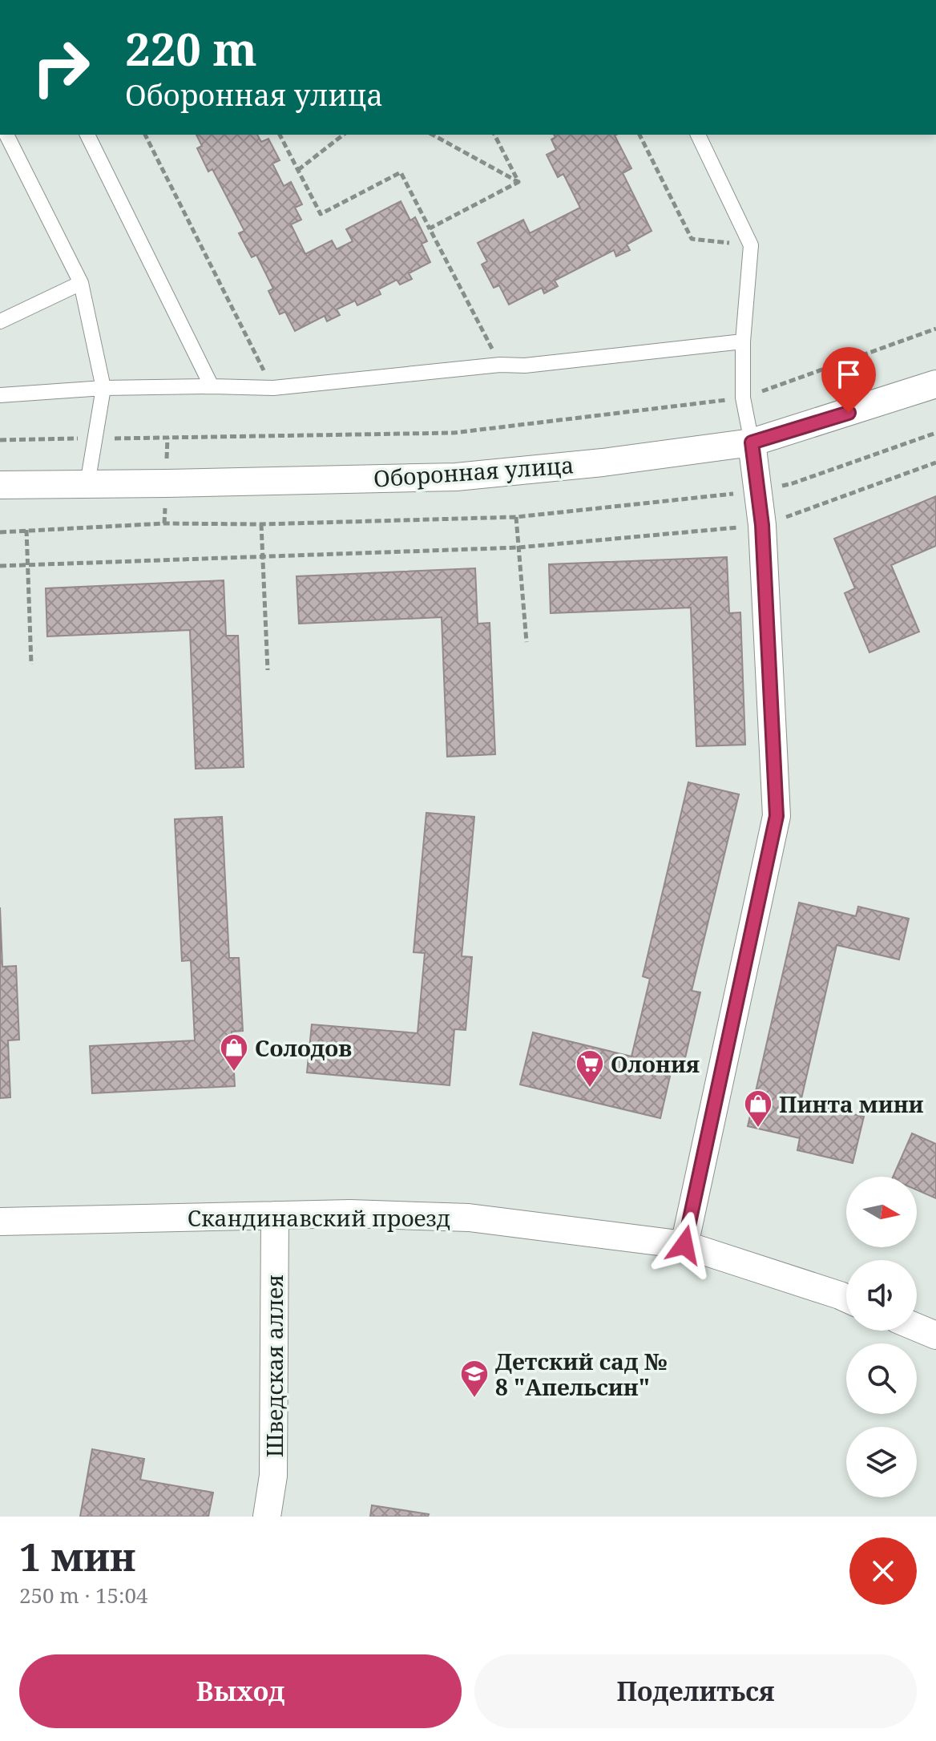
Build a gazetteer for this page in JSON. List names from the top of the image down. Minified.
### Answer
{"streets":{"street":["Оборонная улица","Скандинавский проезд","Шведская аллея"]},"crossings":[["Скандинавский проезд","Шведская аллея"]],"places":{"shop":["Солодов","Пинта мини"],"supermarket":["Олония"],"school or university":["Детский сад № 8 \"Апельсин\""]},"north":"right","page":{"turn":["220 m","Оборонная улица"],"heading":["1 мин","250 m · 15:04"],"buttons":["Выход","Поделиться"]}}
